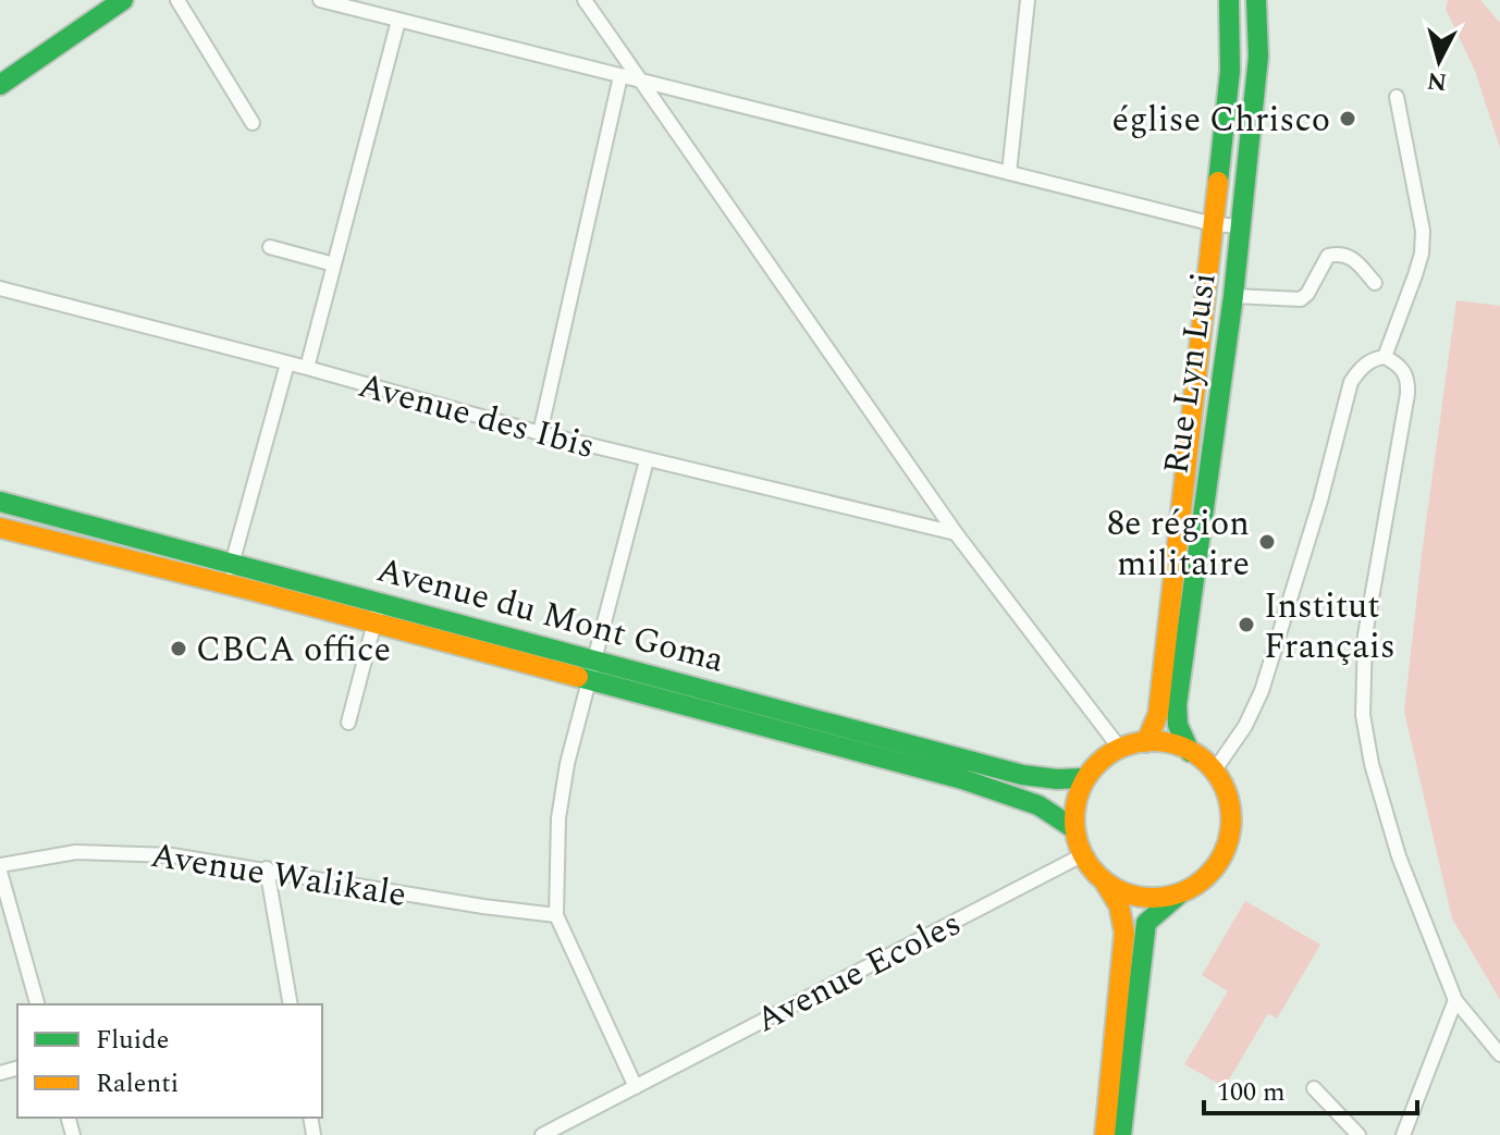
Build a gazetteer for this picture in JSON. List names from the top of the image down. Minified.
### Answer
{"streets":{"main road":["Rue Lyn Lusi","Avenue du Mont Goma"],"street":["Avenue des Ibis","Avenue Walikale","Avenue Ecoles"]},"crossings":[["Rue Lyn Lusi","Avenue du Mont Goma"],["Rue Lyn Lusi","Avenue Ecoles"],["Avenue du Mont Goma","Avenue Ecoles"]],"places":["église Chrisco","8e région militaire","Institut Français","CBCA office"],"legend":["Fluide","Ralenti"],"scale_bar":"100 m","north":"bottom"}
